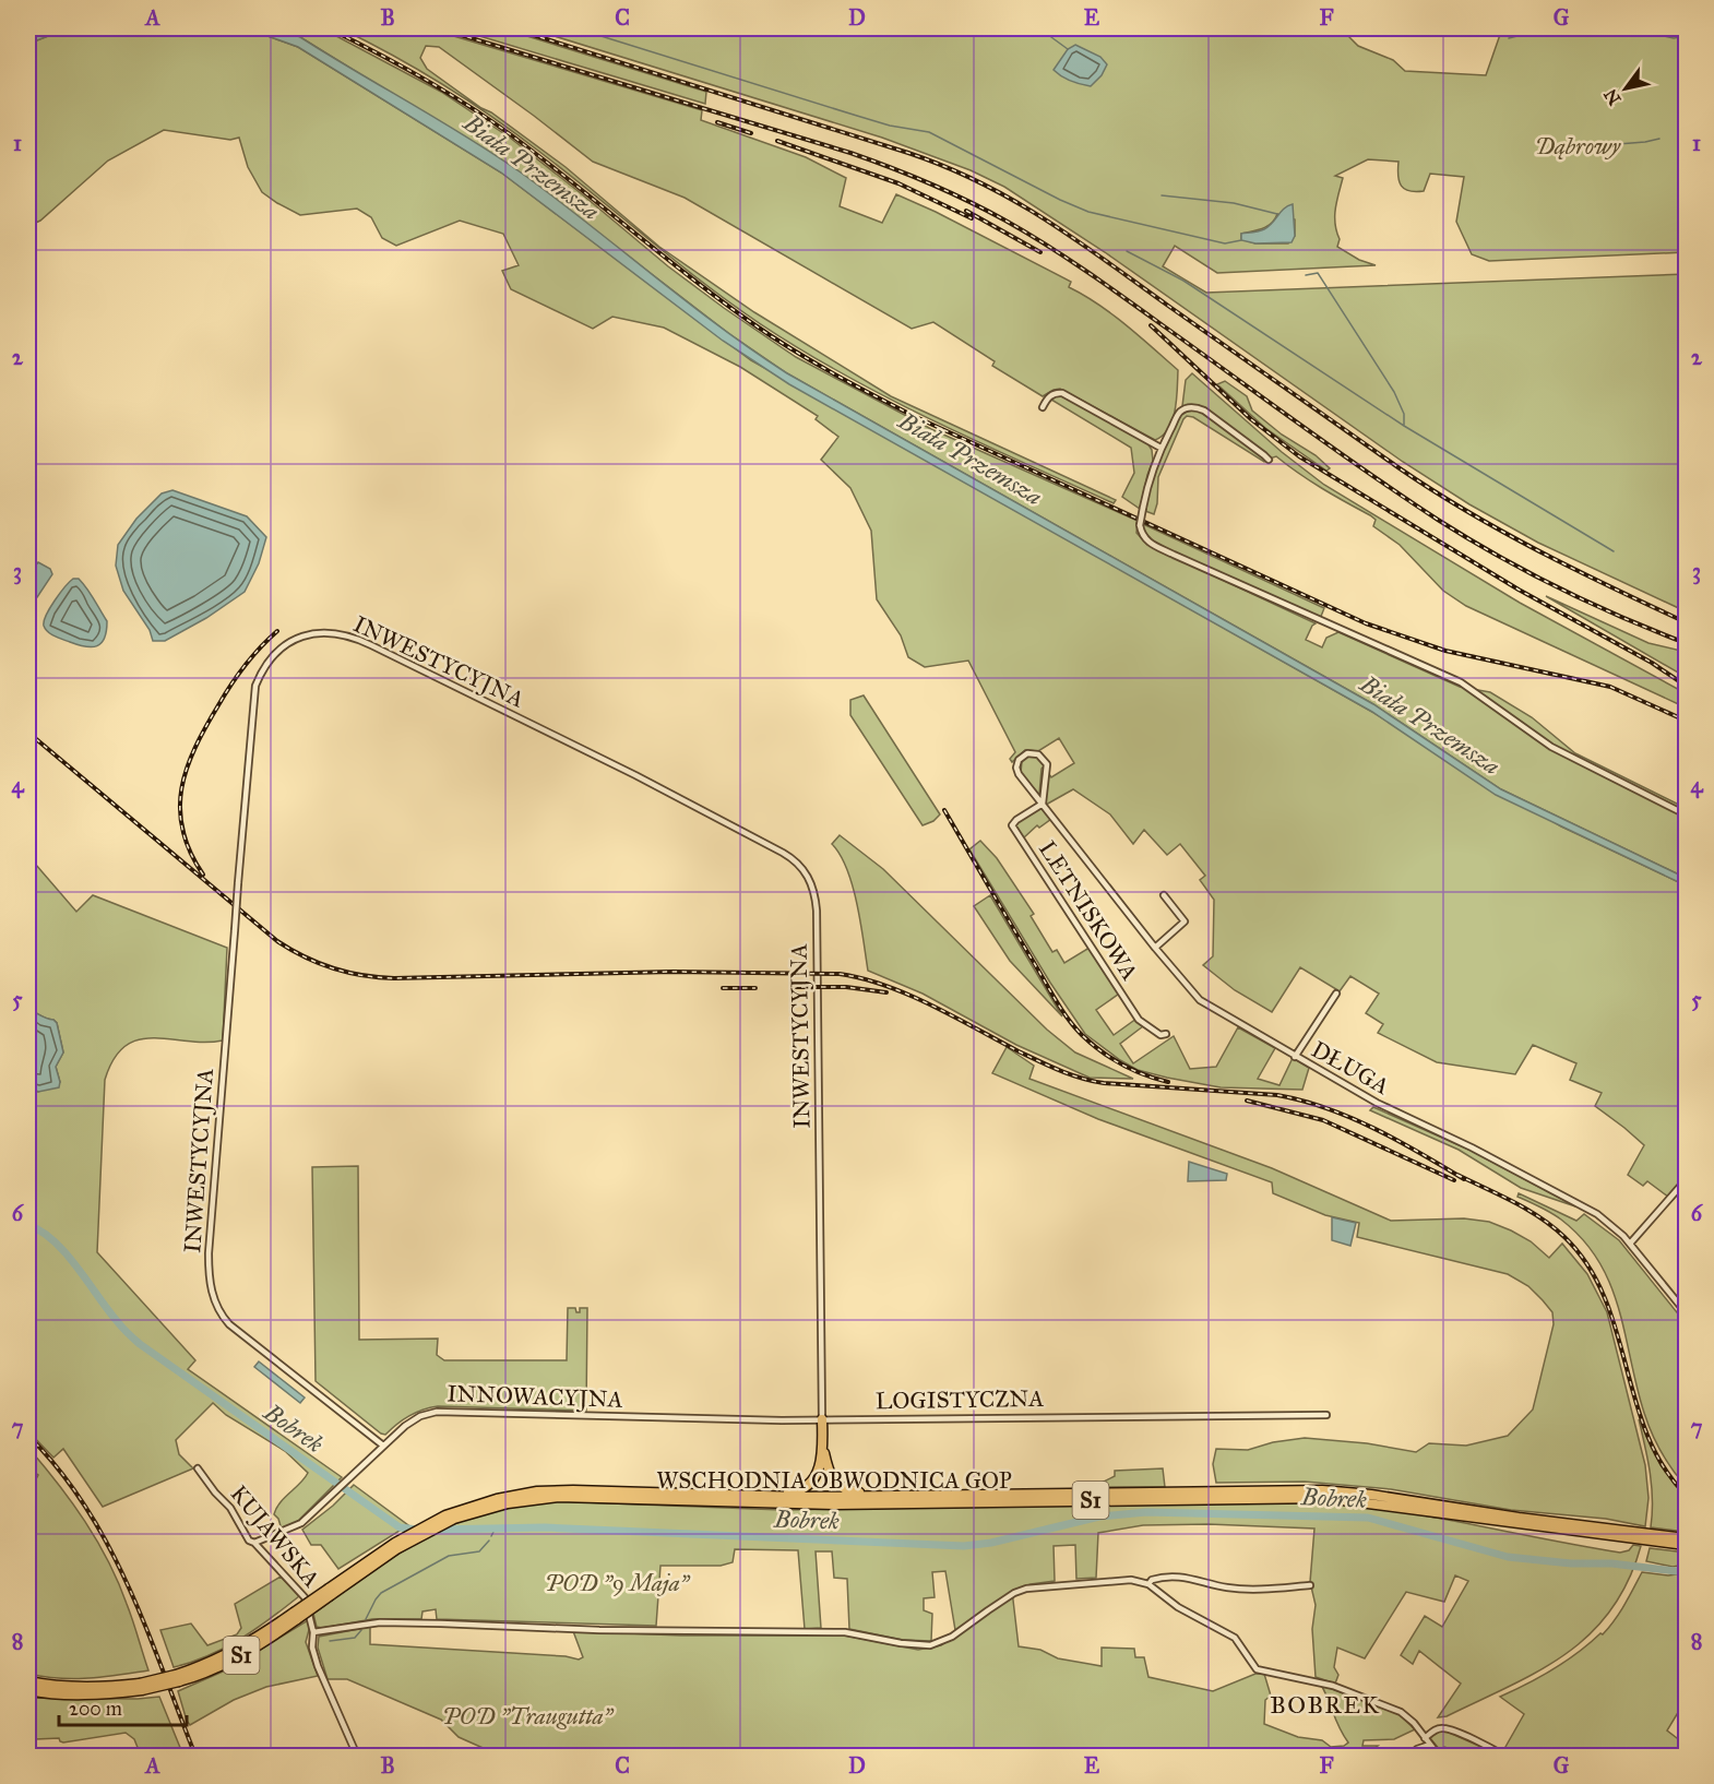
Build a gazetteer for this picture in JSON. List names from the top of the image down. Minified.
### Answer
{"streets":{"highway":["WSCHODNIA OBWODNICA GOP","S1"],"street":["INWESTYCYJNA","LETNISKOWA","DŁUGA","INNOWACYJNA","LOGISTYCZNA","KUJAWSKA"]},"crossings":[["INWESTYCYJNA","INNOWACYJNA"],["INWESTYCYJNA","LOGISTYCZNA"],["LETNISKOWA","DŁUGA"],["INNOWACYJNA","LOGISTYCZNA"],["INNOWACYJNA","KUJAWSKA"]],"districts":["BOBREK"],"water":["Biała Przemsza","Bobrek"],"parks":["Dąbrowy","POD \"9 Maja\"","POD \"Traugutta\""],"scale_bar":"200 m","north":"bottom left","grid":{"columns":["A","B","C","D","E","F","G"],"rows":["1","2","3","4","5","6","7","8"]}}
